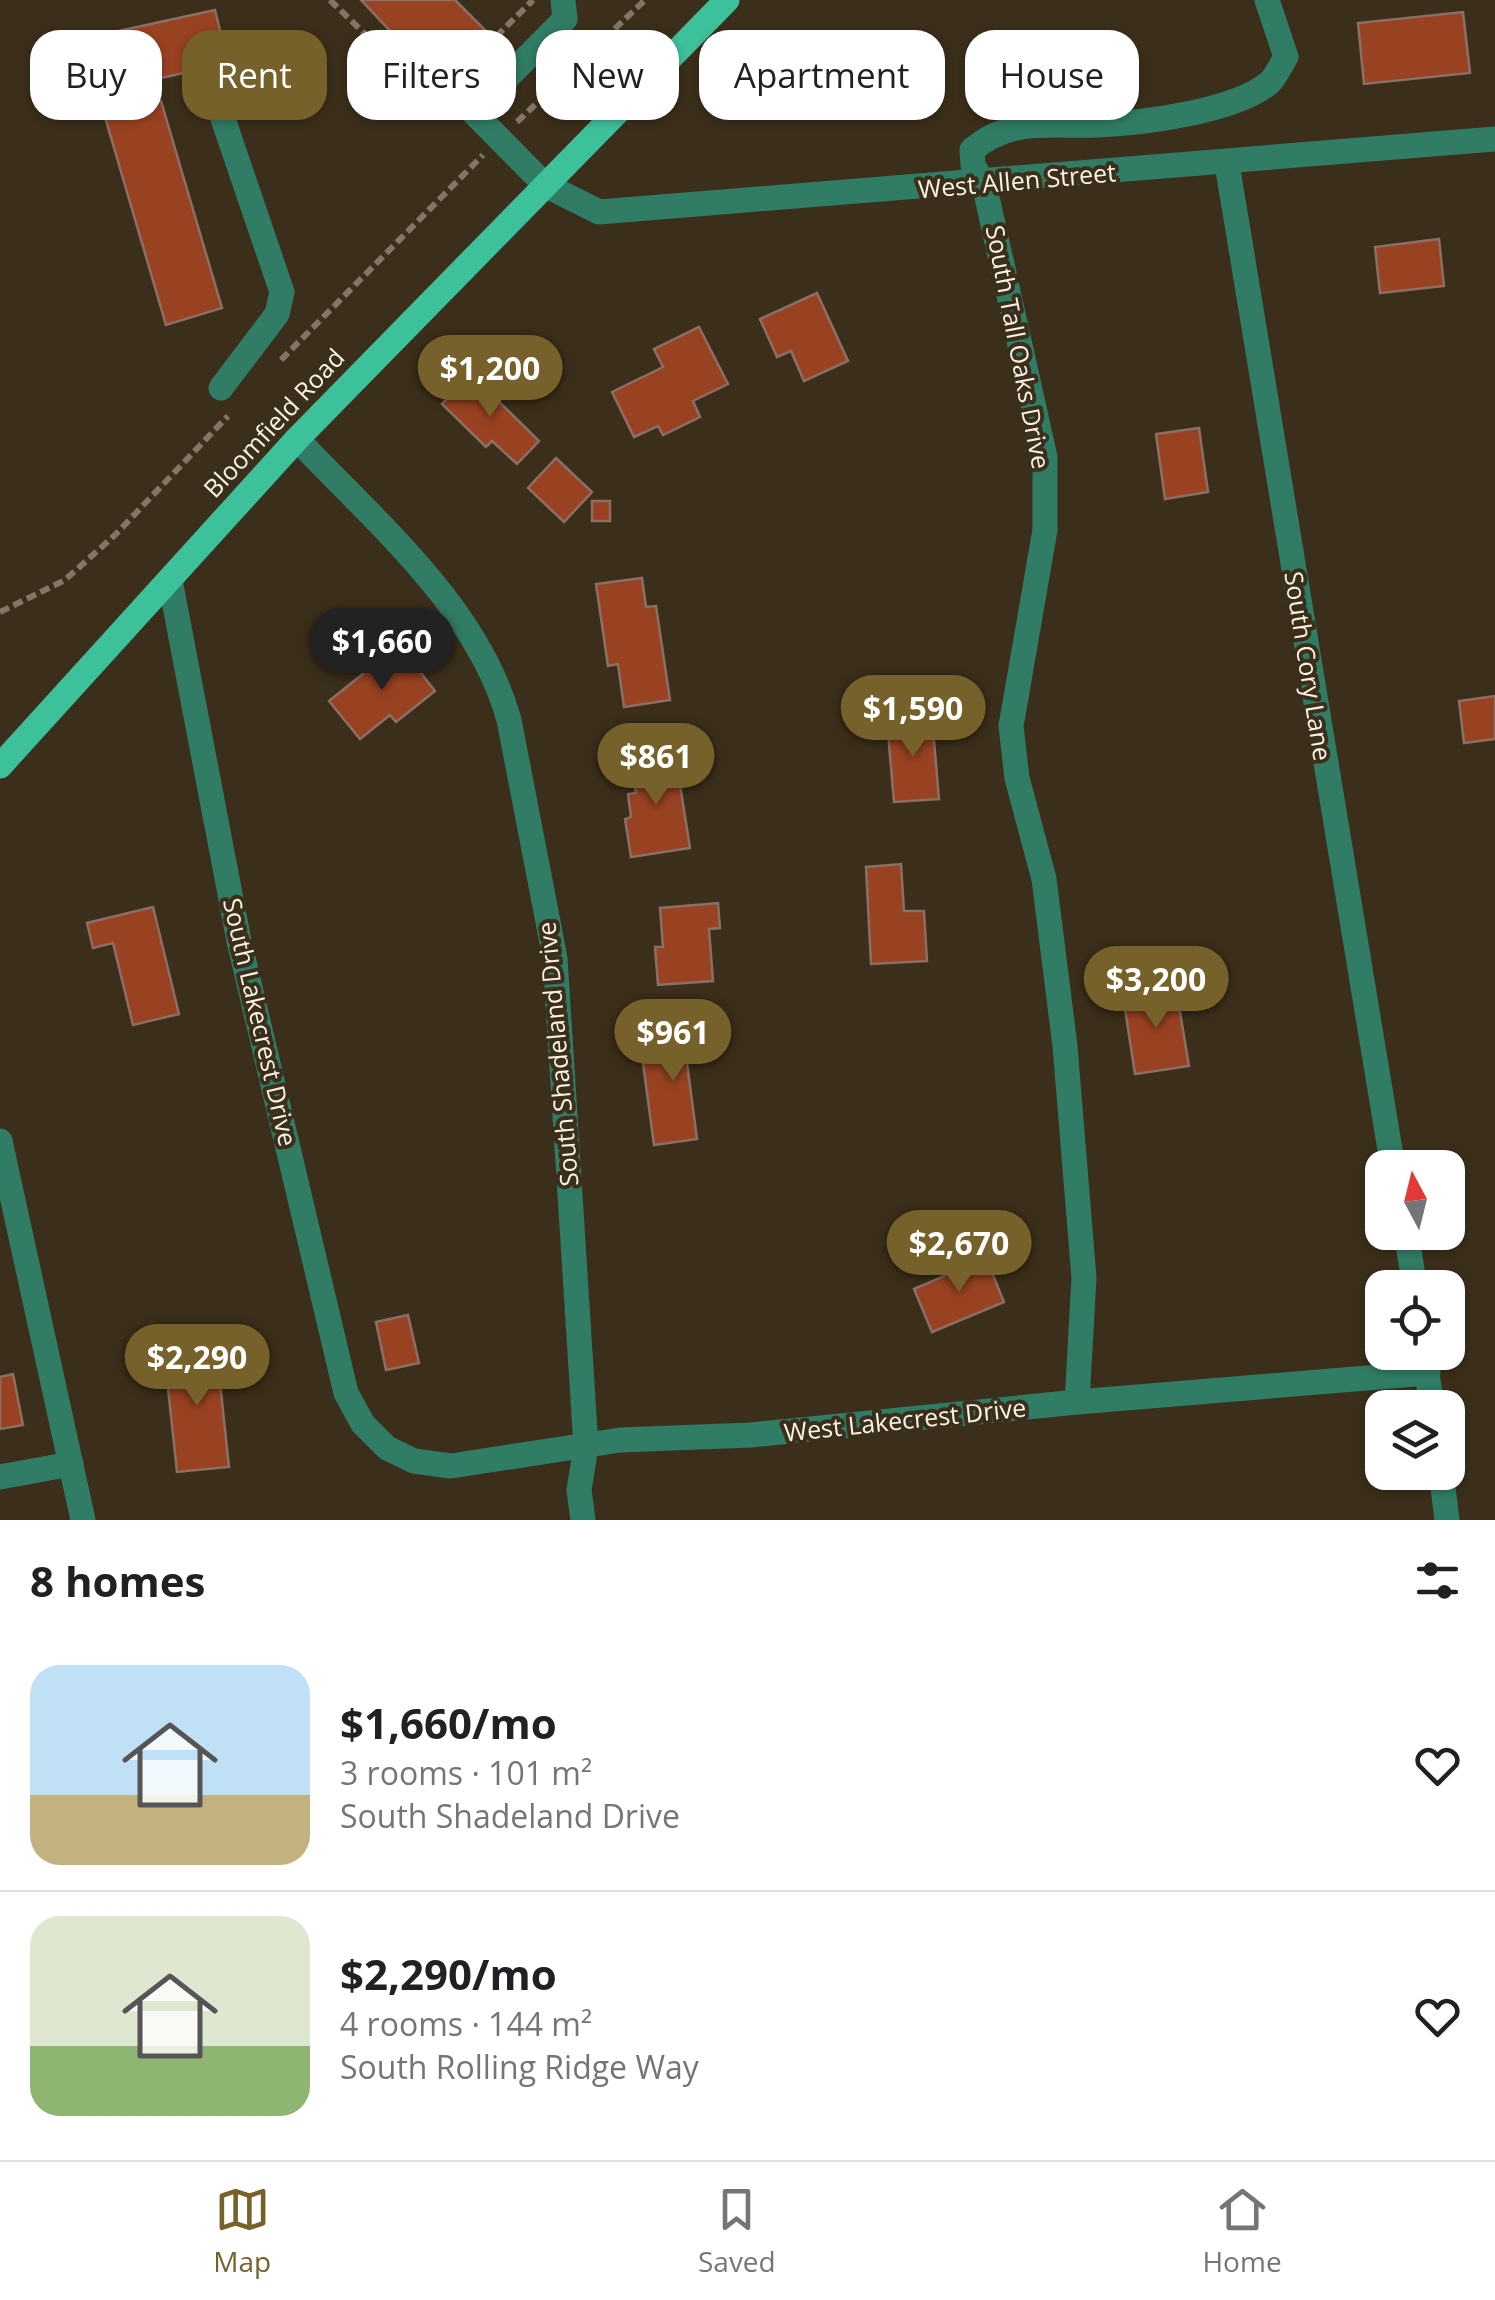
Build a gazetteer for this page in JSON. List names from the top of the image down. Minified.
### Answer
{"streets":{"main road":["Bloomfield Road"],"street":["West Allen Street","South Tall Oaks Drive","South Cory Lane","South Lakecrest Drive","South Shadeland Drive","West Lakecrest Drive"]},"crossings":[["West Allen Street","South Tall Oaks Drive"],["West Allen Street","Bloomfield Road"],["West Allen Street","South Cory Lane"],["South Tall Oaks Drive","West Lakecrest Drive"],["Bloomfield Road","South Lakecrest Drive"],["Bloomfield Road","South Shadeland Drive"],["South Lakecrest Drive","West Lakecrest Drive"],["South Shadeland Drive","West Lakecrest Drive"]],"north":"top","page":{"chip":["Buy","Rent","Filters","New","Apartment","House"],"price":["$1,200","$1,660","$1,590","$861","$3,200","$961","$2,670","$2,290"],"heading":"8 homes","list":[{"name":"$1,660/mo","note":"3 rooms · 101 m² · South Shadeland Drive"},{"name":"$2,290/mo","note":"4 rooms · 144 m² · South Rolling Ridge Way"}],"tabs":["Map","Saved","Home"]}}
